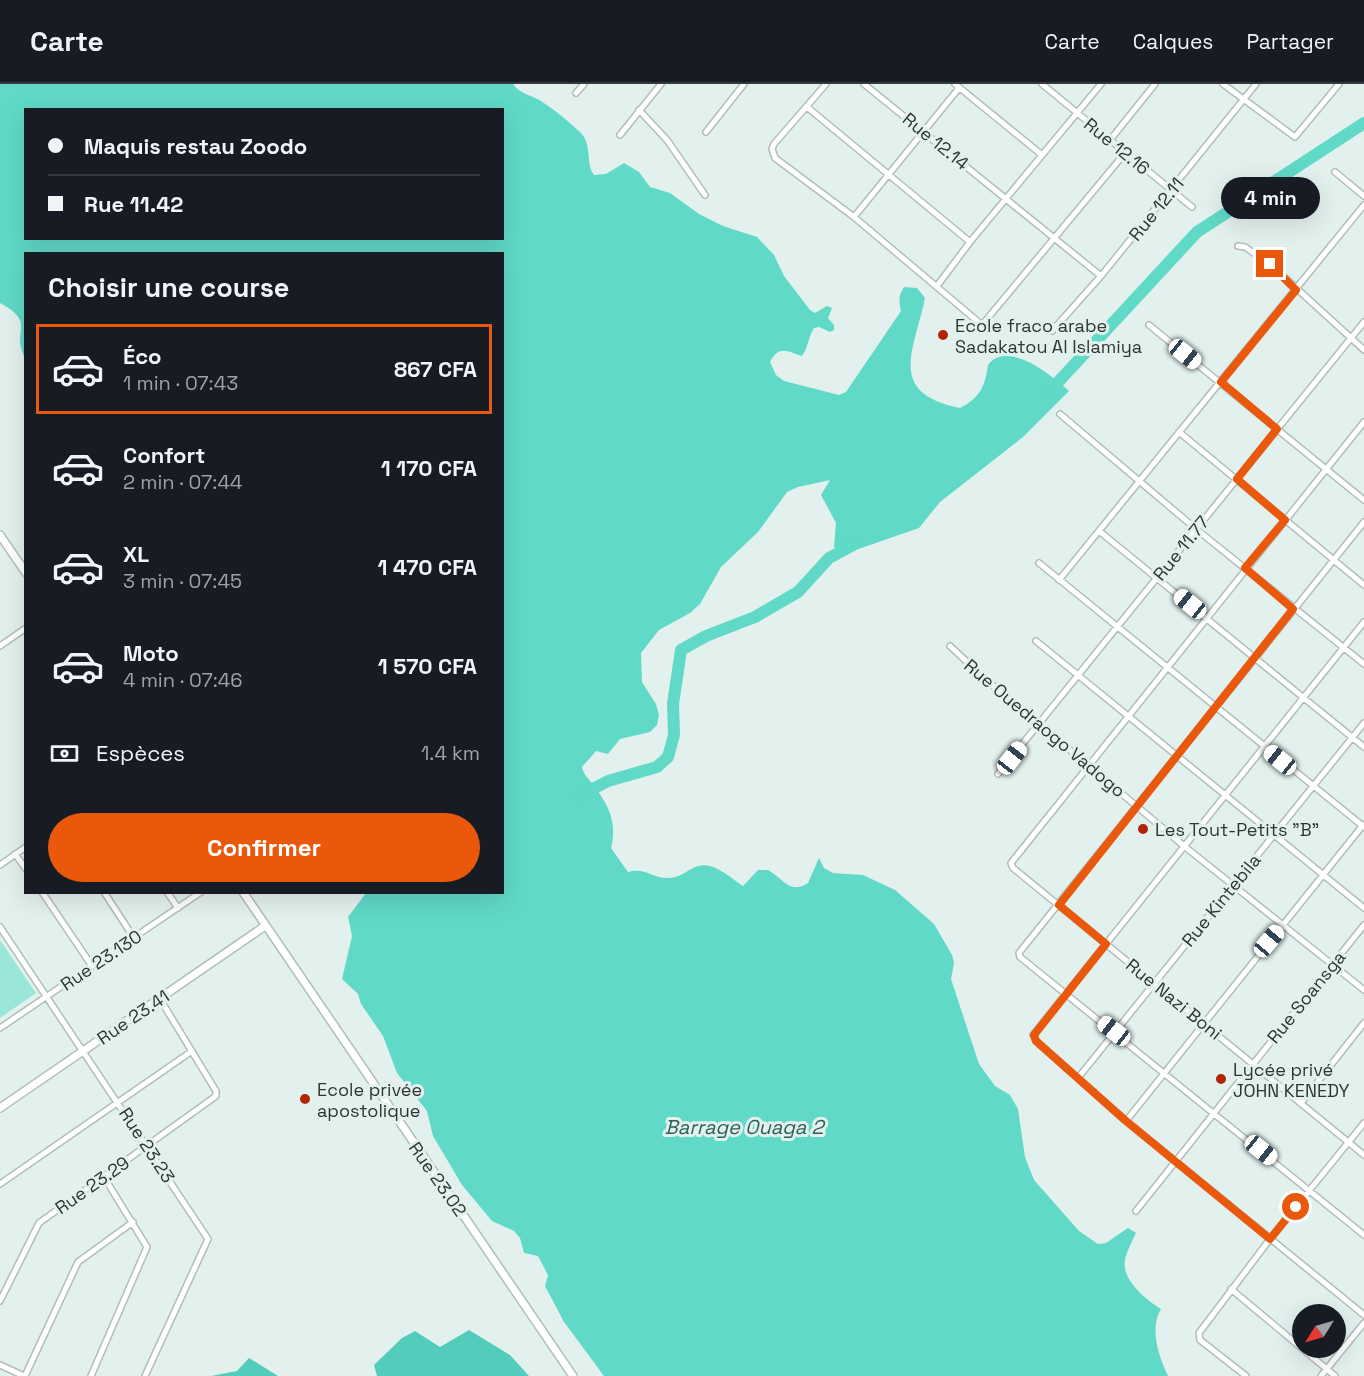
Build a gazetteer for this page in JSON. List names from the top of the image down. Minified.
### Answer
{"streets":{"street":["Rue 12.14","Rue 12.16","Rue 12.11","Rue 11.77","Rue Ouedraogo Vadogo","Rue Kintebila","Rue 23.130","Rue Soansga","Rue Nazi Boni","Rue 23.41","Rue 23.23","Rue 23.02","Rue 23.29"]},"crossings":[["Rue 12.14","Rue 12.11"],["Rue 12.16","Rue 12.11"],["Rue 11.77","Rue Ouedraogo Vadogo"],["Rue Ouedraogo Vadogo","Rue Kintebila"],["Rue Ouedraogo Vadogo","Rue Soansga"],["Rue Ouedraogo Vadogo","Rue Nazi Boni"],["Rue Kintebila","Rue Nazi Boni"],["Rue 23.130","Rue 23.23"],["Rue Soansga","Rue Nazi Boni"],["Rue 23.41","Rue 23.23"],["Rue 23.41","Rue 23.02"],["Rue 23.23","Rue 23.29"]],"water":["Barrage Ouaga 2"],"places":["Ecole fraco arabe Sadakatou Al Islamiya","Les Tout-Petits \"B\"","Lycée privé JOHN KENEDY","Ecole privée apostolique"],"north":"bottom left","page":{"header":"Carte","nav":["Carte","Calques","Partager"],"banner":["Maquis restau Zoodo","Rue 11.42"],"bubble":"4 min","heading":"Choisir une course","list":[{"name":"Éco","note":"1 min · 07:43","value":"867 CFA"},{"name":"Confort","note":"2 min · 07:44","value":"1 170 CFA"},{"name":"XL","note":"3 min · 07:45","value":"1 470 CFA"},{"name":"Moto","note":"4 min · 07:46","value":"1 570 CFA"}],"pay":["Espèces","1.4 km"],"buttons":"Confirmer"}}
